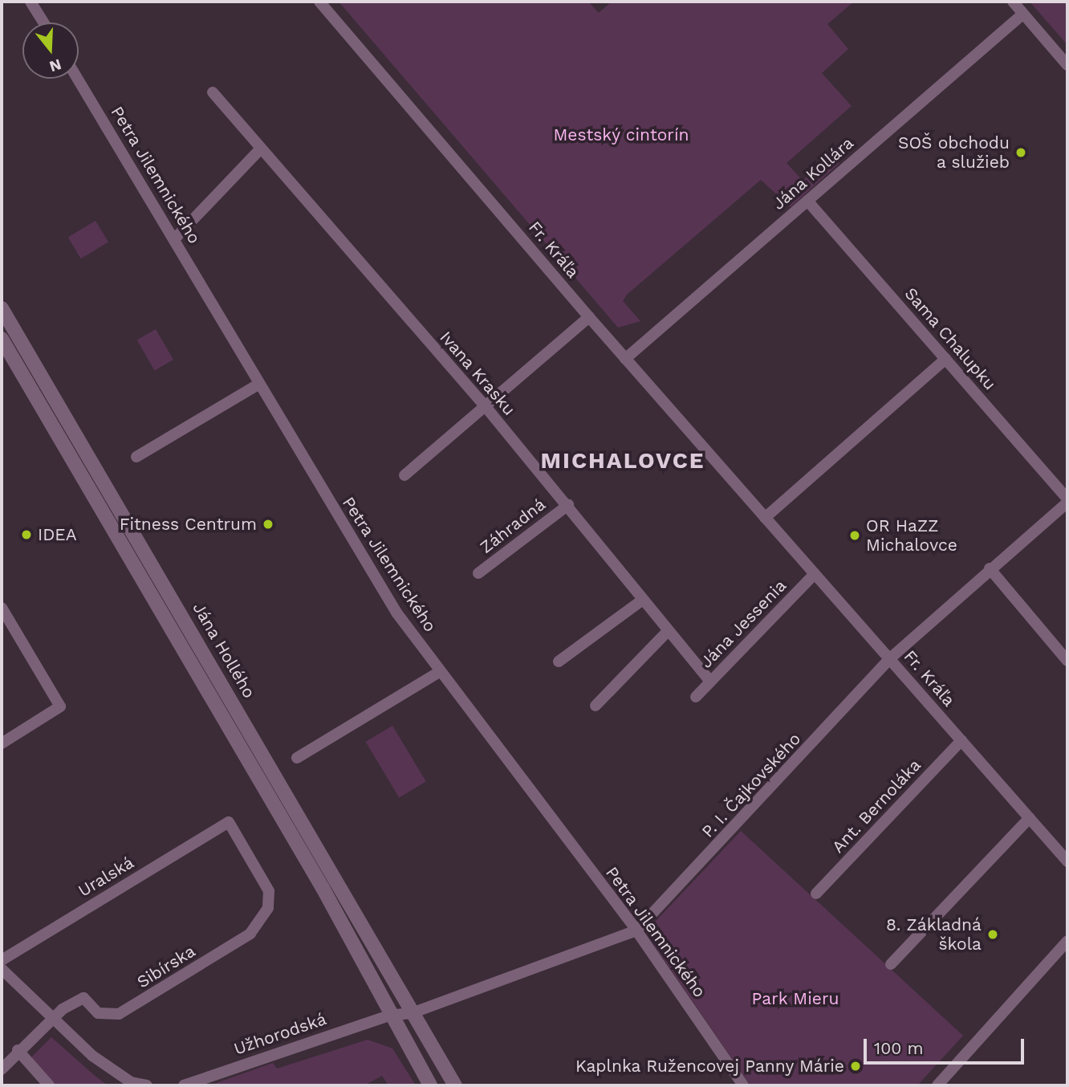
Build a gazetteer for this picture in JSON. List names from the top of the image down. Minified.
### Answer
{"streets":{"street":["Jána Kollára","Petra Jilemnického","Fr. Kráľa","Sama Chalupku","Ivana Krasku","Záhradná","Jána Jessenia","Jána Hollého","P. I. Čajkovského","Ant. Bernoláka","Uralská","Sibírska","Užhorodská"]},"crossings":[["Jána Kollára","Fr. Kráľa"],["Jána Kollára","Sama Chalupku"],["Petra Jilemnického","P. I. Čajkovského"],["Fr. Kráľa","Jána Jessenia"],["Fr. Kráľa","P. I. Čajkovského"],["Fr. Kráľa","Ant. Bernoláka"],["Sama Chalupku","P. I. Čajkovského"],["Ivana Krasku","Záhradná"],["Ivana Krasku","Jána Jessenia"],["Jána Hollého","P. I. Čajkovského"],["Jána Hollého","Užhorodská"],["Uralská","Sibírska"]],"districts":["MICHALOVCE"],"parks":["Mestský cintorín","Park Mieru"],"places":["SOŠ obchodu a služieb","Fitness Centrum","IDEA","OR HaZZ Michalovce","8. Základná škola","Kaplnka Ružencovej Panny Márie"],"scale_bar":"100 m","north":"bottom"}
